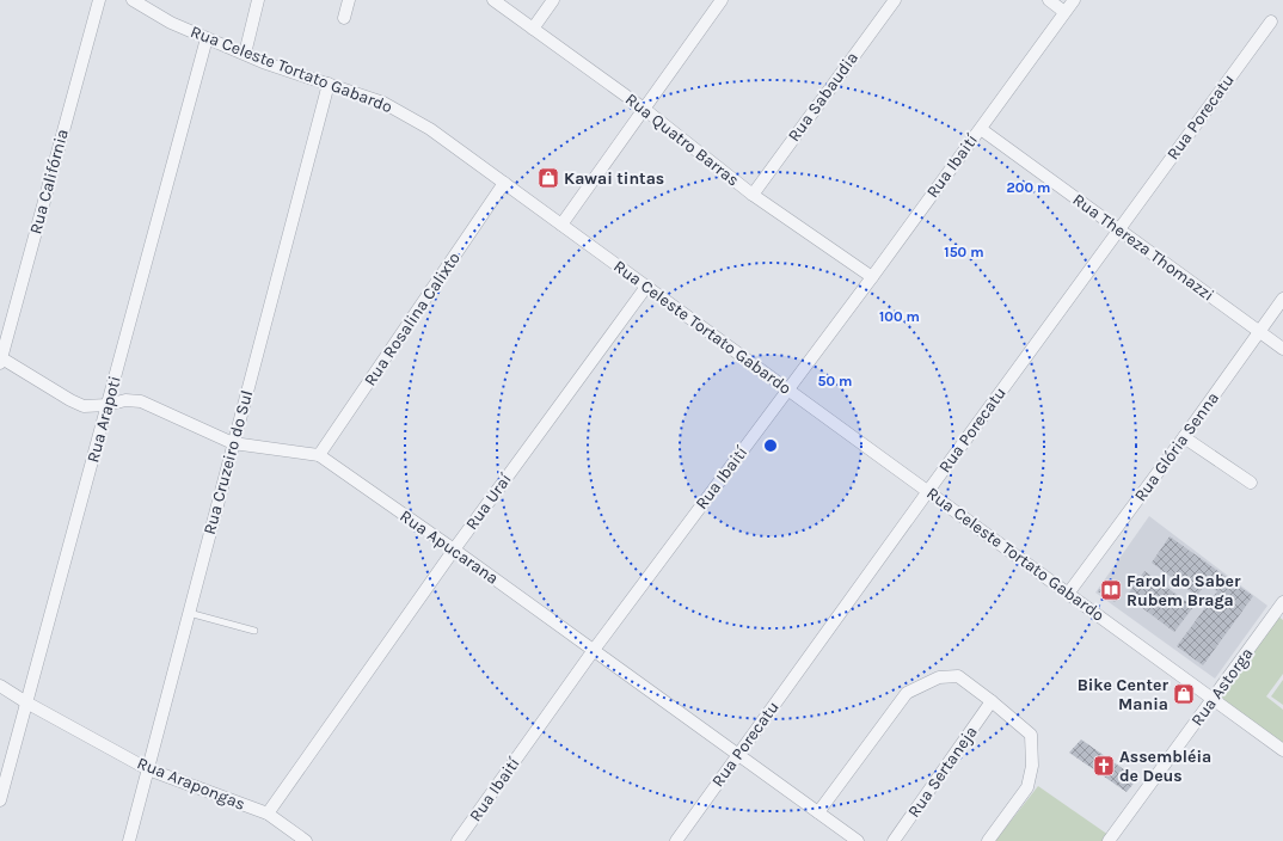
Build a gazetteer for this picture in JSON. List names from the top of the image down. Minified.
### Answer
{"streets":{"street":["Rua Celeste Tortato Gabardo","Rua Sabaudia","Rua Porecatu","Rua Quatro Barras","Rua Ibaití","Rua Califórnia","Rua Thereza Thomazzi","Rua Rosalina Calixto","Rua Arapoti","Rua Glória Senna","Rua Cruzeiro do Sul","Rua Uraí","Rua Apucarana","Rua Astorga","Rua Sertaneja","Rua Arapongas"]},"crossings":[["Rua Celeste Tortato Gabardo","Rua Porecatu"],["Rua Celeste Tortato Gabardo","Rua Ibaití"],["Rua Celeste Tortato Gabardo","Rua Rosalina Calixto"],["Rua Celeste Tortato Gabardo","Rua Arapoti"],["Rua Celeste Tortato Gabardo","Rua Glória Senna"],["Rua Celeste Tortato Gabardo","Rua Cruzeiro do Sul"],["Rua Celeste Tortato Gabardo","Rua Uraí"],["Rua Celeste Tortato Gabardo","Rua Astorga"],["Rua Sabaudia","Rua Quatro Barras"],["Rua Porecatu","Rua Thereza Thomazzi"],["Rua Porecatu","Rua Apucarana"],["Rua Quatro Barras","Rua Ibaití"],["Rua Ibaití","Rua Thereza Thomazzi"],["Rua Ibaití","Rua Apucarana"],["Rua Califórnia","Rua Apucarana"],["Rua Thereza Thomazzi","Rua Glória Senna"],["Rua Rosalina Calixto","Rua Apucarana"],["Rua Arapoti","Rua Apucarana"],["Rua Arapoti","Rua Arapongas"],["Rua Cruzeiro do Sul","Rua Apucarana"],["Rua Cruzeiro do Sul","Rua Arapongas"],["Rua Uraí","Rua Apucarana"],["Rua Uraí","Rua Arapongas"]],"places":{"shop":["Kawai tintas","Bike Center Mania"],"library":["Farol do Saber Rubem Braga"],"church":["Assembléia de Deus"]},"rings":["200 m","150 m","100 m","50 m"]}
